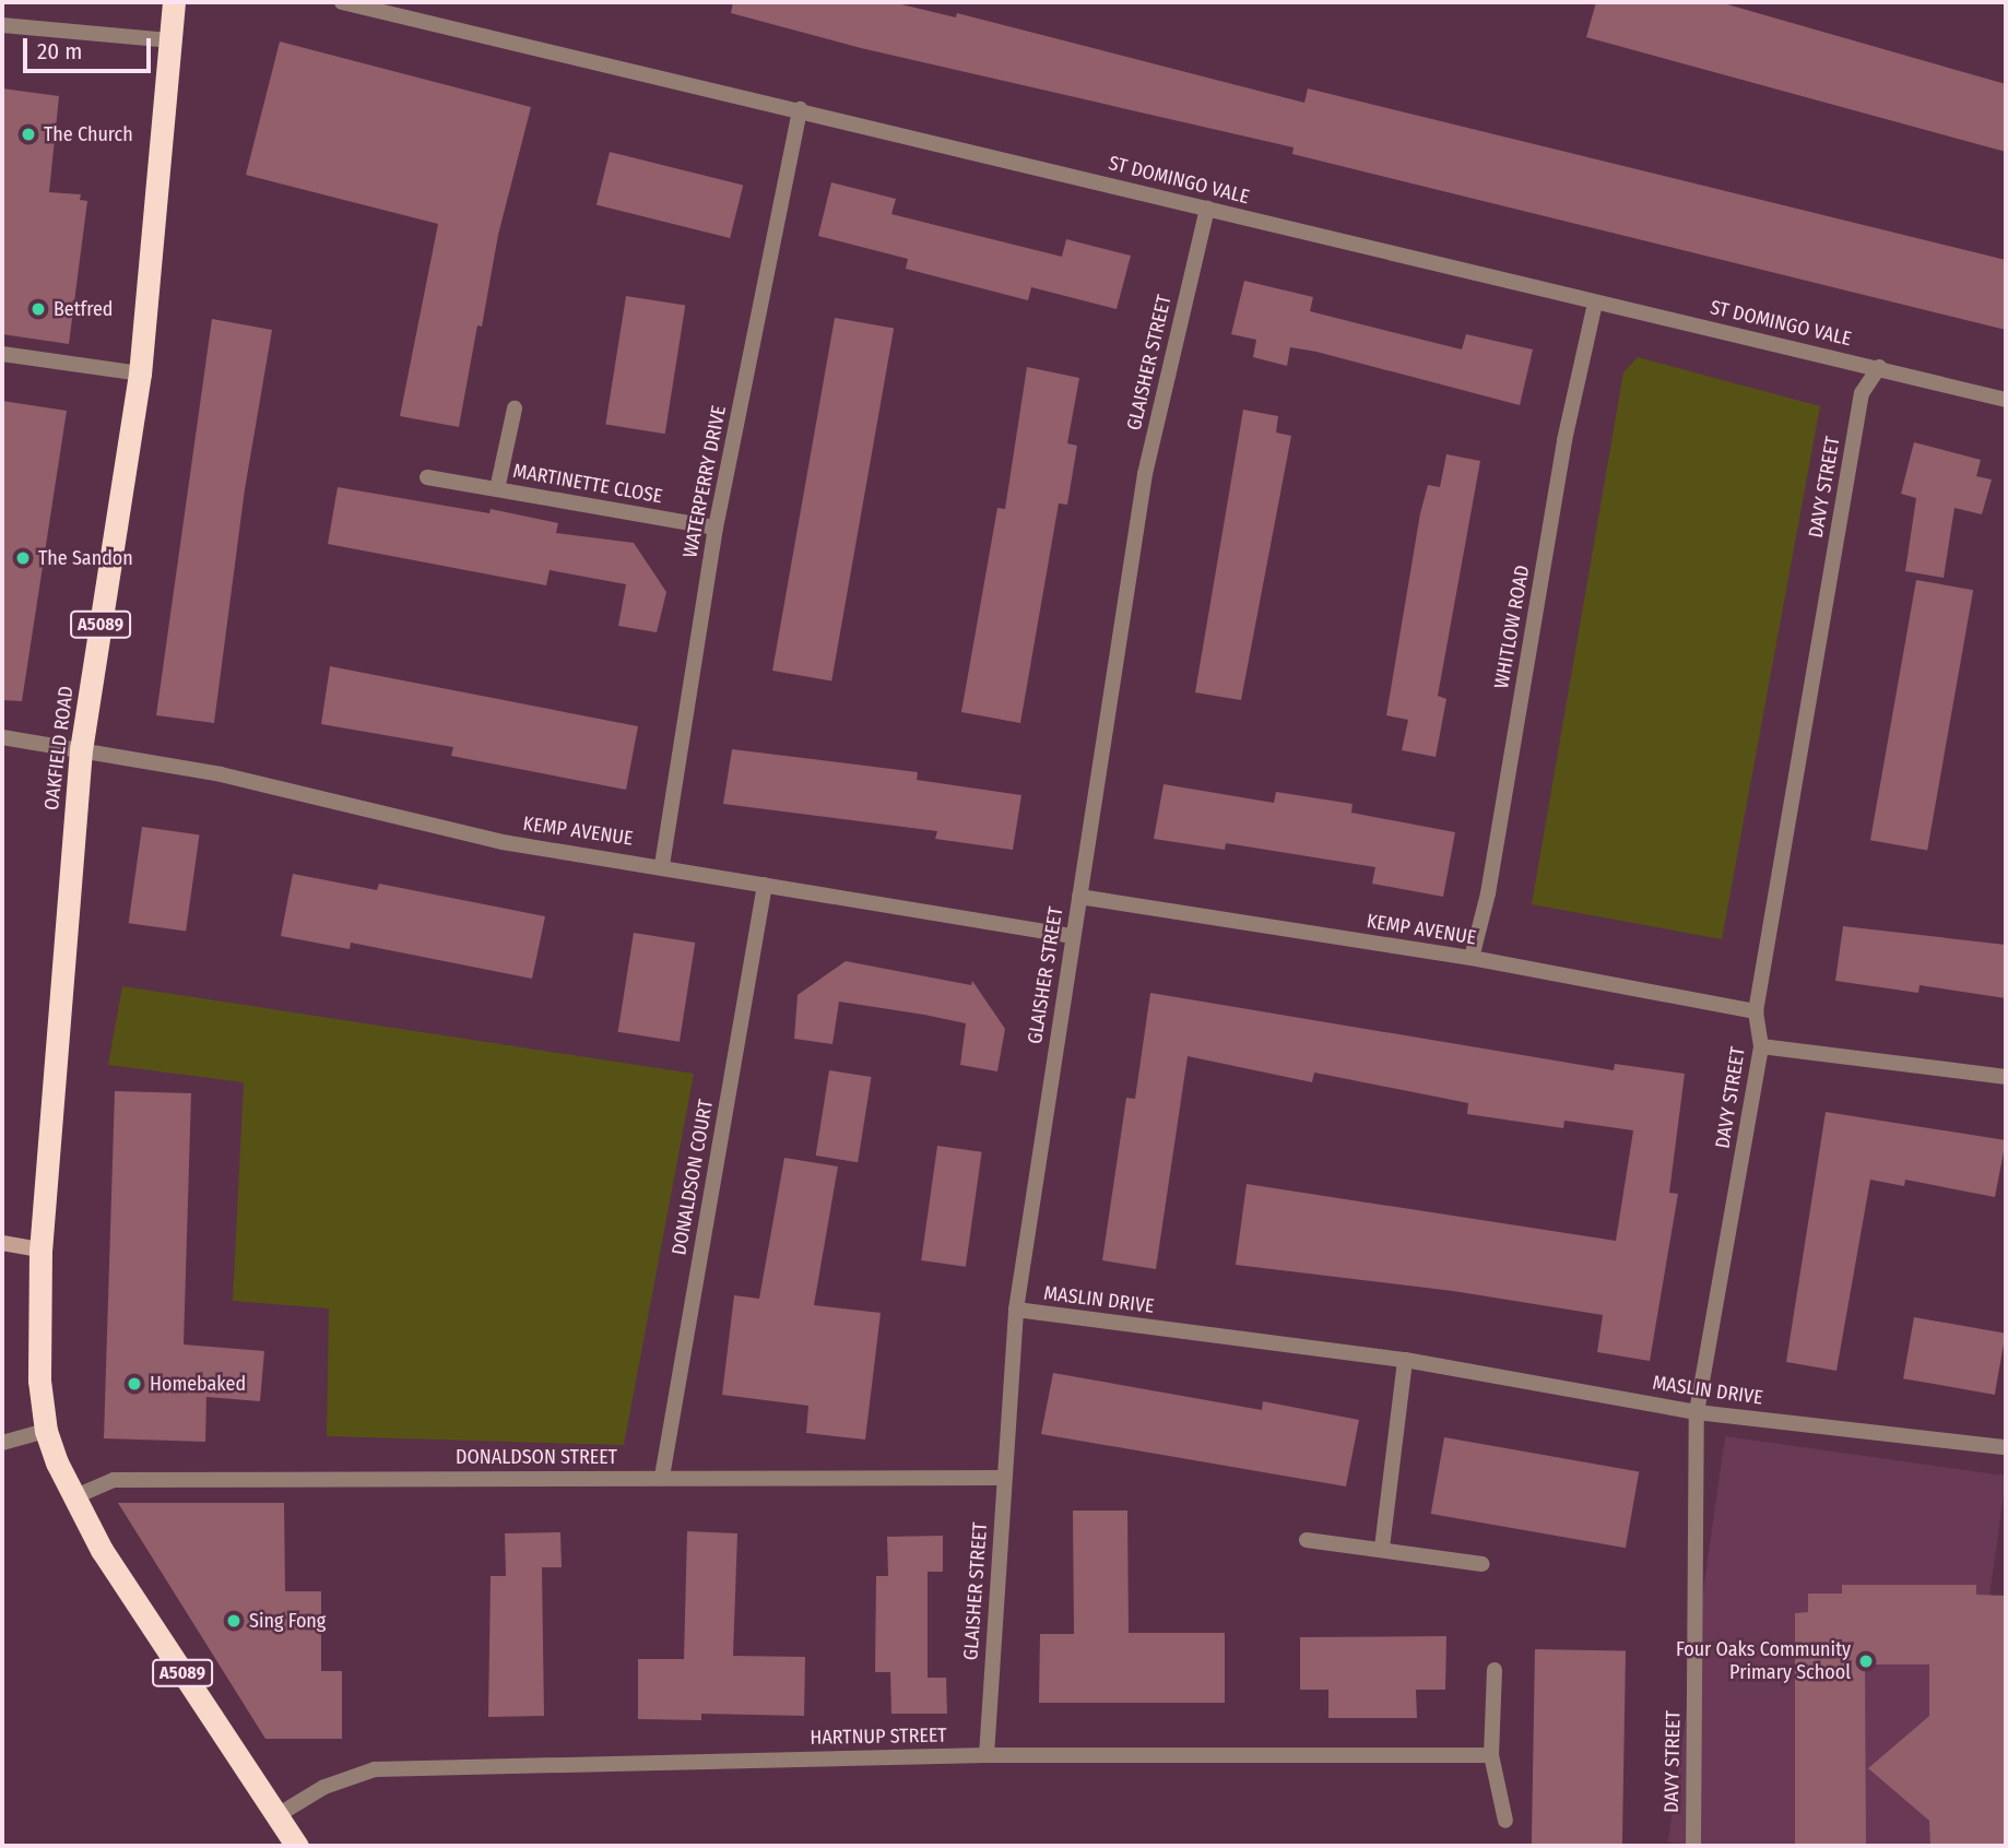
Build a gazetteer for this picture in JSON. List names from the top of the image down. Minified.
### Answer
{"streets":{"highway":["A5089","OAKFIELD ROAD"],"street":["ST DOMINGO VALE","GLAISHER STREET","WATERPERRY DRIVE","MARTINETTE CLOSE","DAVY STREET","WHITLOW ROAD","KEMP AVENUE","DONALDSON COURT","MASLIN DRIVE","DONALDSON STREET","HARTNUP STREET"]},"crossings":[["ST DOMINGO VALE","GLAISHER STREET"],["ST DOMINGO VALE","WATERPERRY DRIVE"],["ST DOMINGO VALE","DAVY STREET"],["ST DOMINGO VALE","WHITLOW ROAD"],["GLAISHER STREET","KEMP AVENUE"],["GLAISHER STREET","MASLIN DRIVE"],["GLAISHER STREET","DONALDSON STREET"],["GLAISHER STREET","HARTNUP STREET"],["WATERPERRY DRIVE","MARTINETTE CLOSE"],["WATERPERRY DRIVE","KEMP AVENUE"],["DAVY STREET","KEMP AVENUE"],["DAVY STREET","MASLIN DRIVE"],["A5089","OAKFIELD ROAD"],["A5089","DONALDSON STREET"],["A5089","HARTNUP STREET"],["WHITLOW ROAD","KEMP AVENUE"],["OAKFIELD ROAD","KEMP AVENUE"],["OAKFIELD ROAD","DONALDSON STREET"],["KEMP AVENUE","DONALDSON COURT"],["DONALDSON COURT","DONALDSON STREET"]],"places":["The Church","Betfred","The Sandon","Homebaked","Sing Fong","Four Oaks Community Primary School"],"scale_bar":"20 m"}
